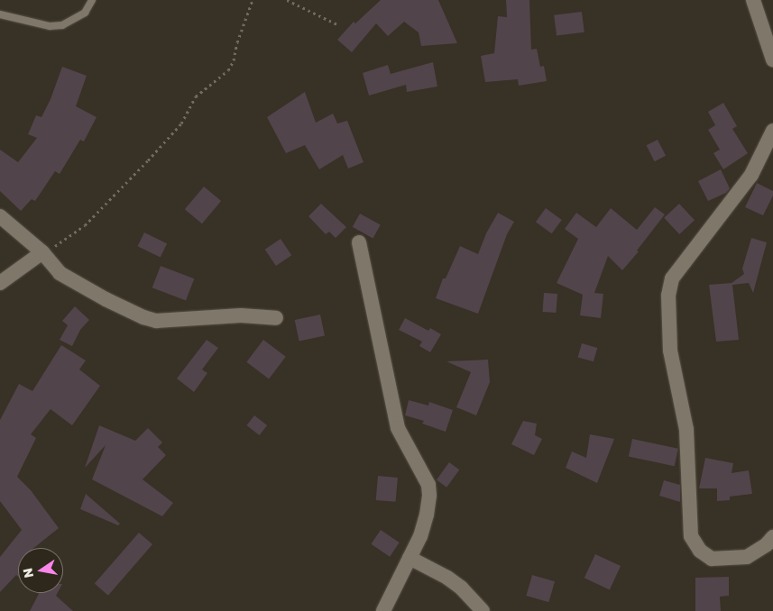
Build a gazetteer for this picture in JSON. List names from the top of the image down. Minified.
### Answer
{"north":"left"}
